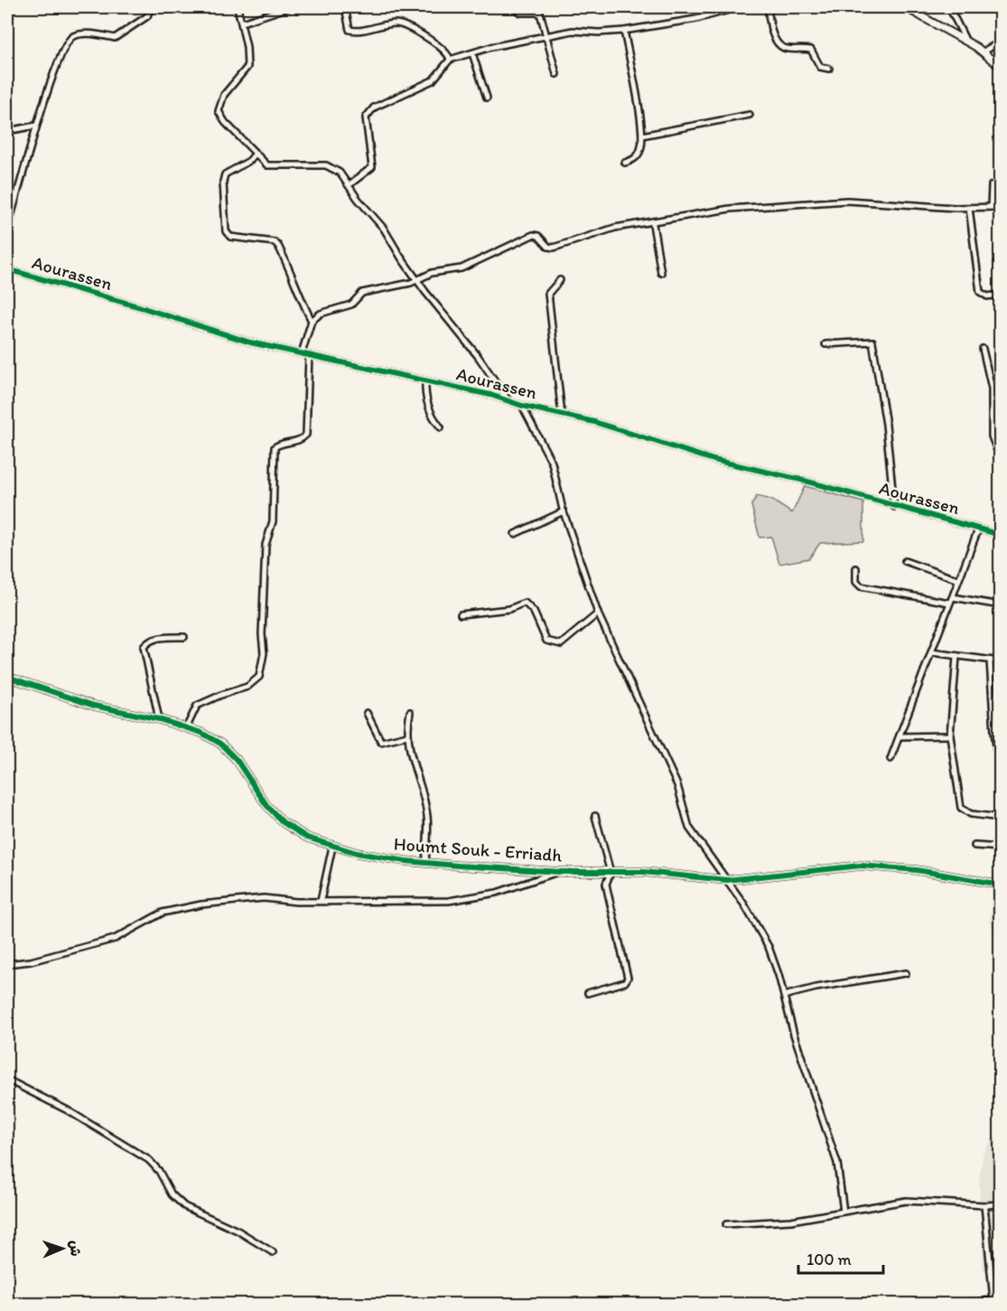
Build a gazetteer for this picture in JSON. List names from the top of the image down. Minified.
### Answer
{"streets":{"street":["Aourassen","Houmt Souk - Erriadh"]},"scale_bar":"100 m","north":"right"}
